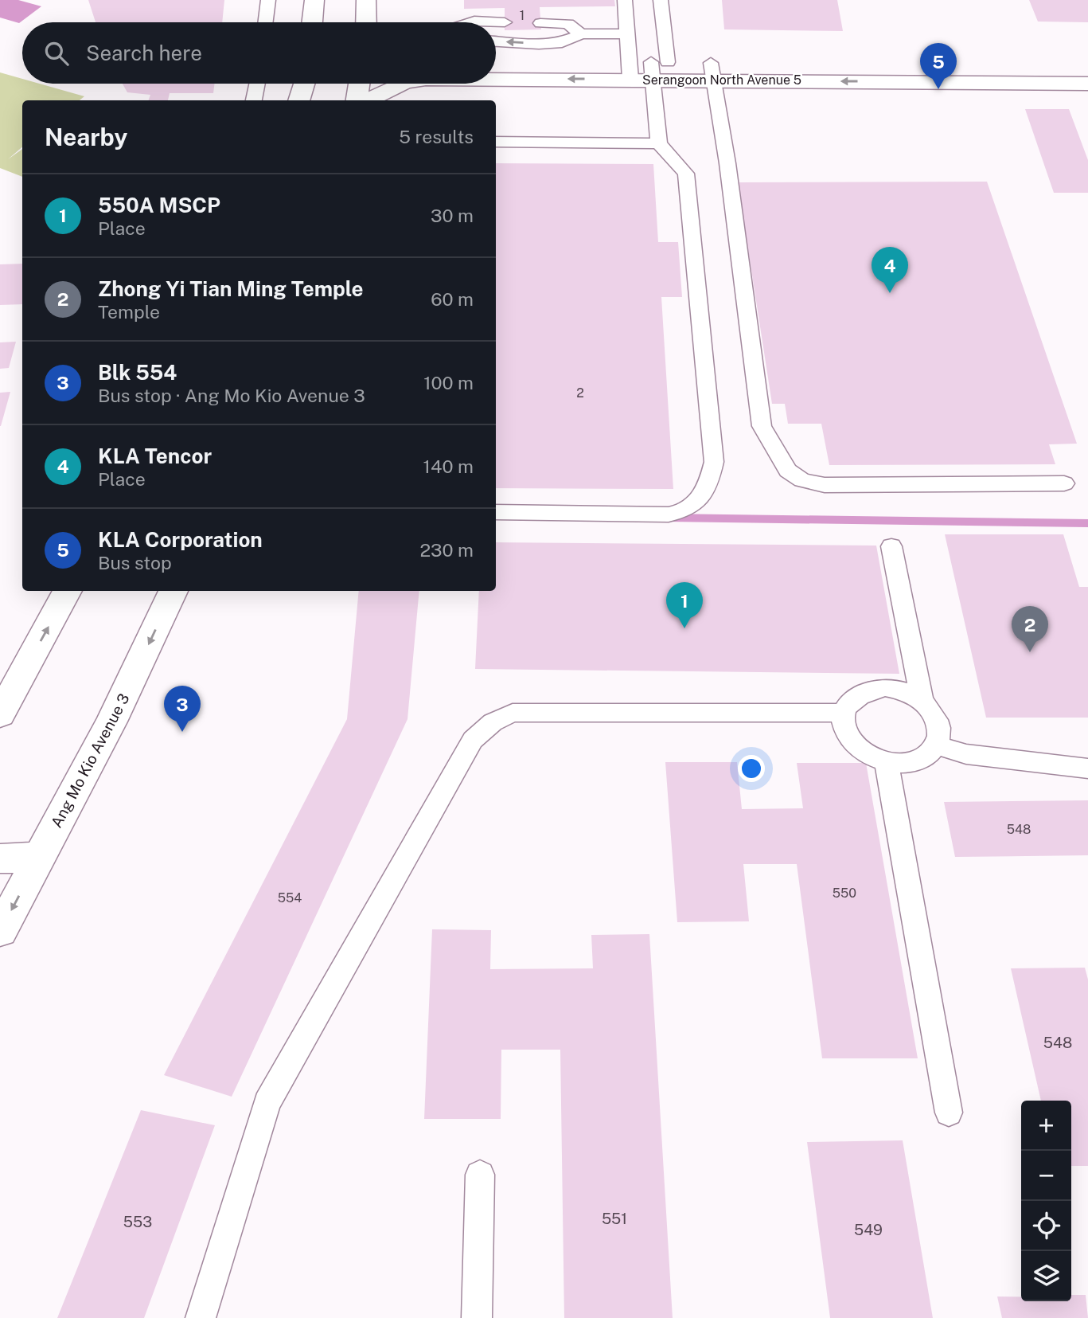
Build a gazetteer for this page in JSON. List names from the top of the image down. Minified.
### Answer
{"streets":{"main road":["Serangoon North Avenue 5","Ang Mo Kio Avenue 3"]},"house_numbers":["1","2","548","550","554","548","551","553","549"],"page":{"search":"Search here","pins":["5","4","1","2","3"],"heading":["Nearby","5 results"],"list":[{"mark":"1","name":"550A MSCP","note":"Place","value":"30 m"},{"mark":"2","name":"Zhong Yi Tian Ming Temple","note":"Temple","value":"60 m"},{"mark":"3","name":"Blk 554","note":"Bus stop · Ang Mo Kio Avenue 3","value":"100 m"},{"mark":"4","name":"KLA Tencor","note":"Place","value":"140 m"},{"mark":"5","name":"KLA Corporation","note":"Bus stop","value":"230 m"}],"map_buttons":["+","−"]}}
